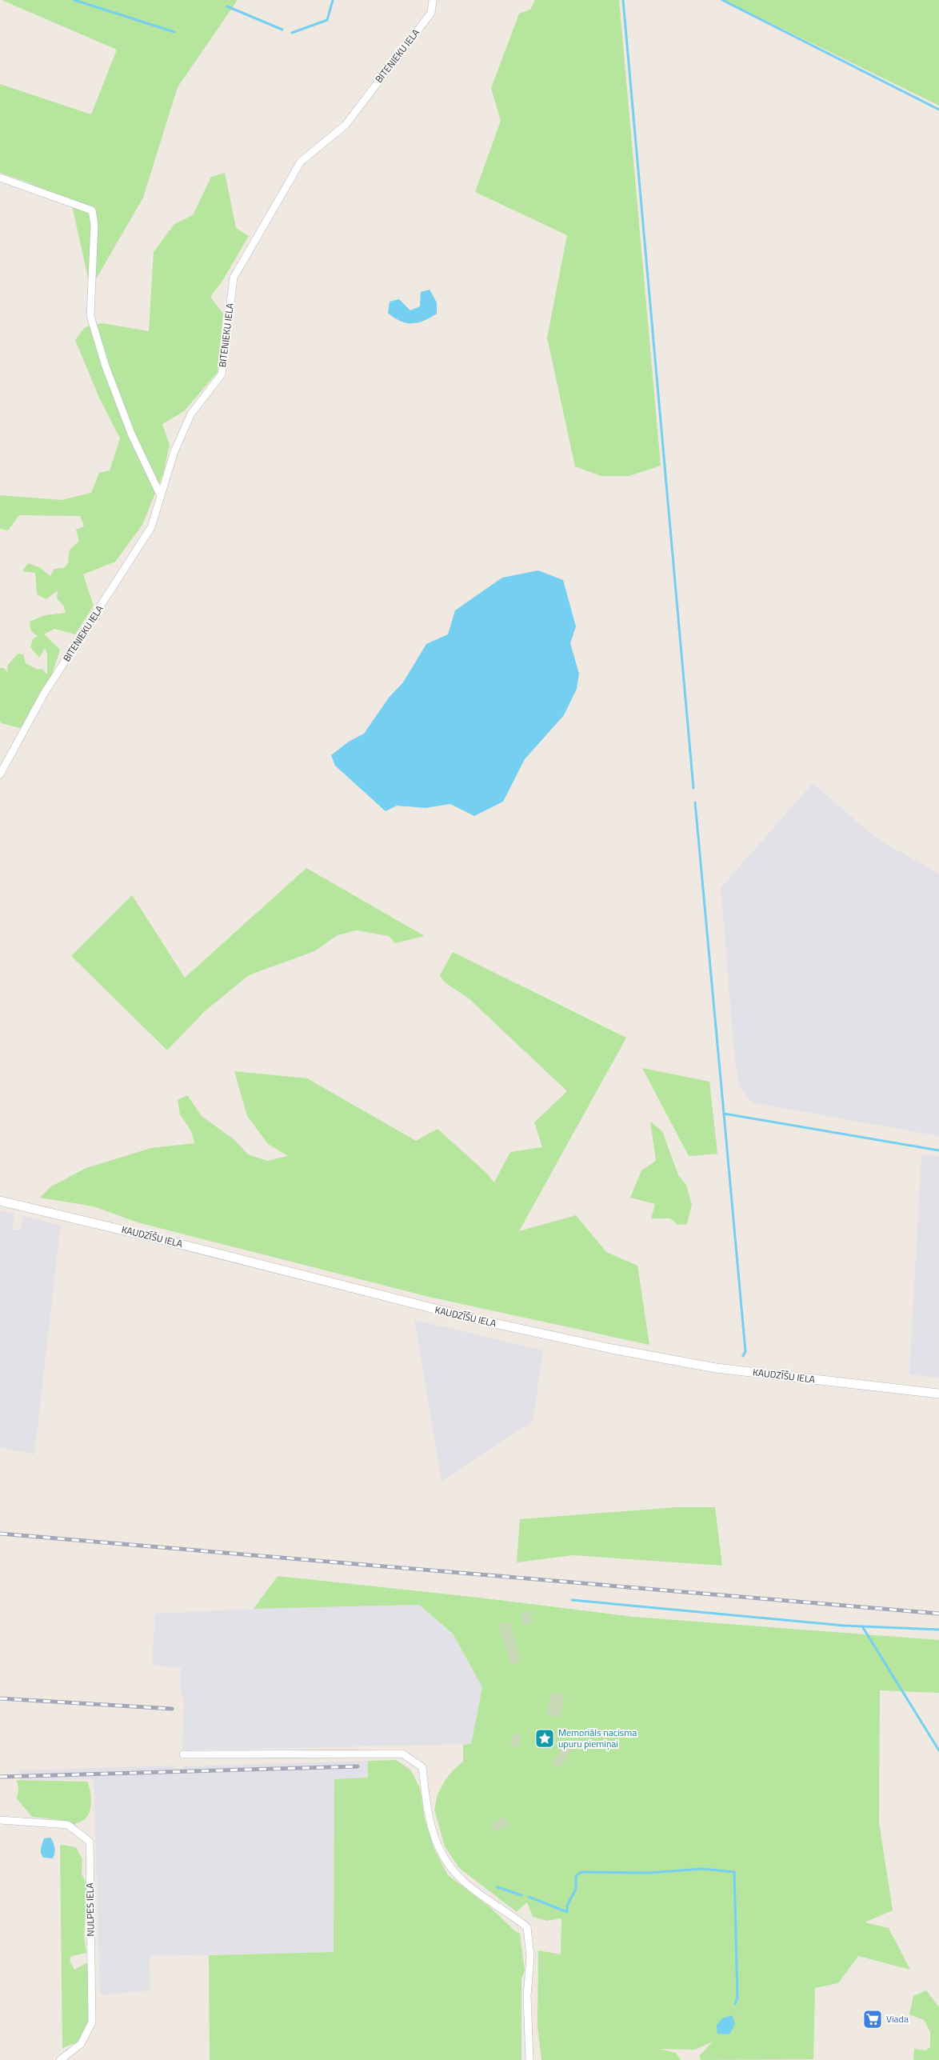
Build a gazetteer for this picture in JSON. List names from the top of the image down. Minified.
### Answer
{"streets":{"street":["BITENIEKU IELA","KAUDZĪŠU IELA","NULPES IELA"]},"places":{"place":["Memoriāls nacisma upuru piemiņai"],"supermarket":["Viada"]}}
